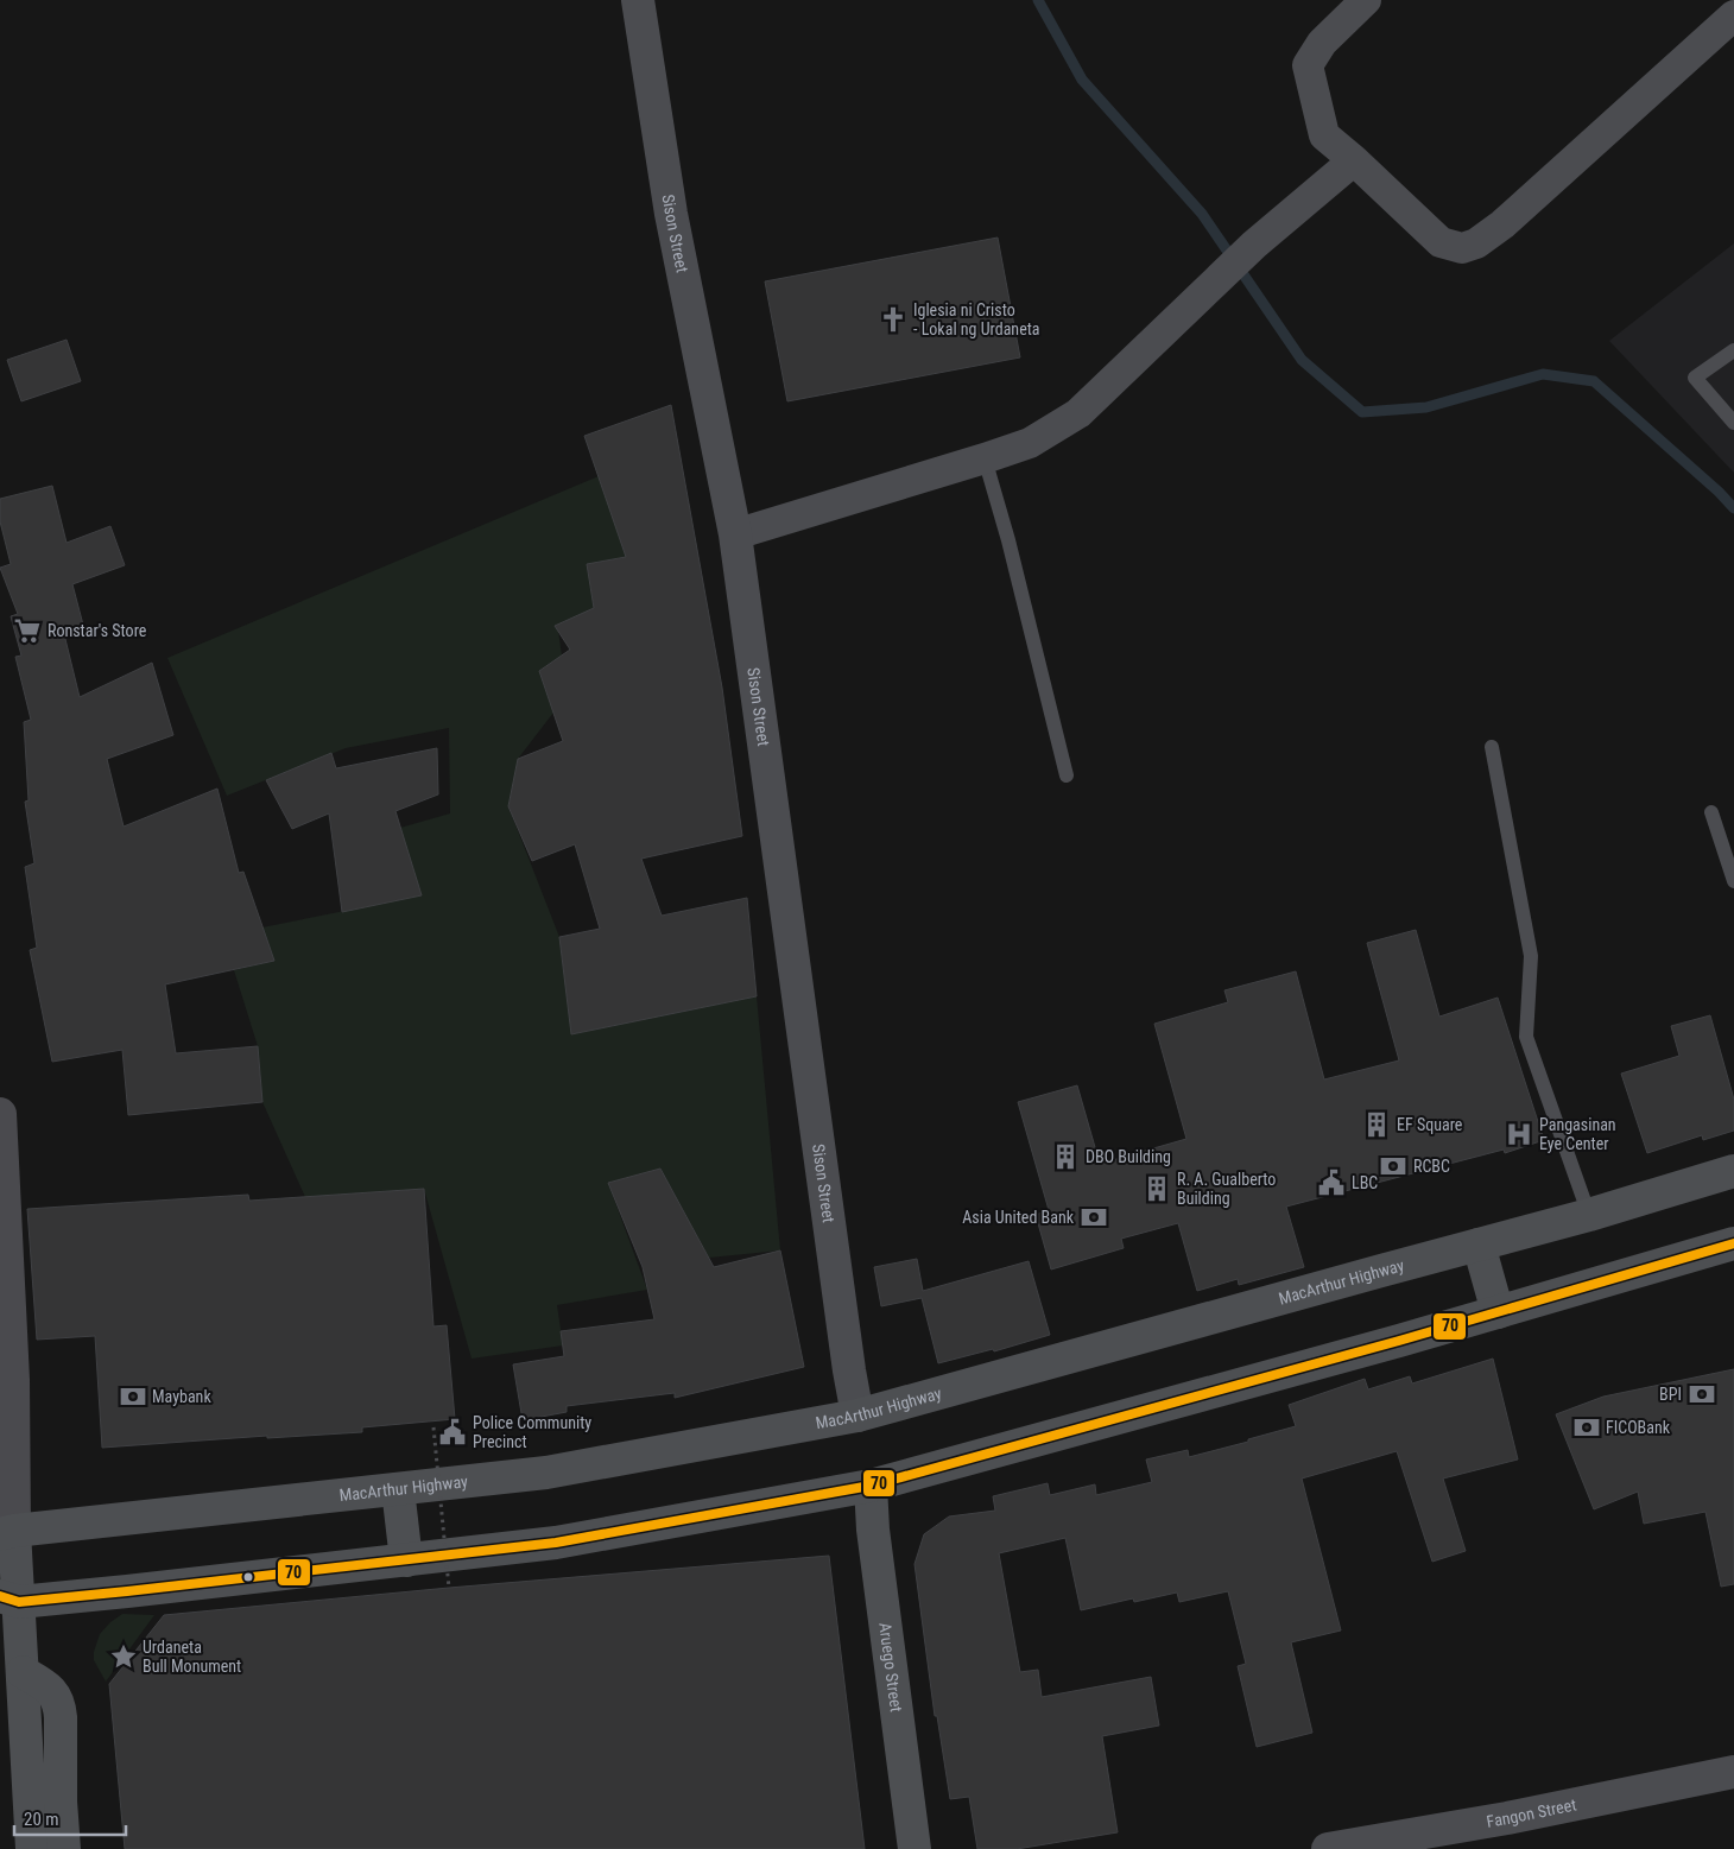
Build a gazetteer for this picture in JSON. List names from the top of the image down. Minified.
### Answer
{"streets":{"main road":["MacArthur Highway","Aruego Street"],"street":["Sison Street","Fangon Street"]},"crossings":[["Sison Street","MacArthur Highway"]],"places":{"church":["Iglesia ni Cristo - Lokal ng Urdaneta"],"supermarket":["Ronstar's Store"],"building":["EF Square","DBO Building","R. A. Gualberto Building"],"hospital":["Pangasinan Eye Center"],"bank":["RCBC","Asia United Bank","BPI","Maybank","FICOBank"],"public building":["LBC","Police Community Precinct"],"place":["Urdaneta Bull Monument"]},"lines":["transit line 70"],"scale_bar":"20 m"}
